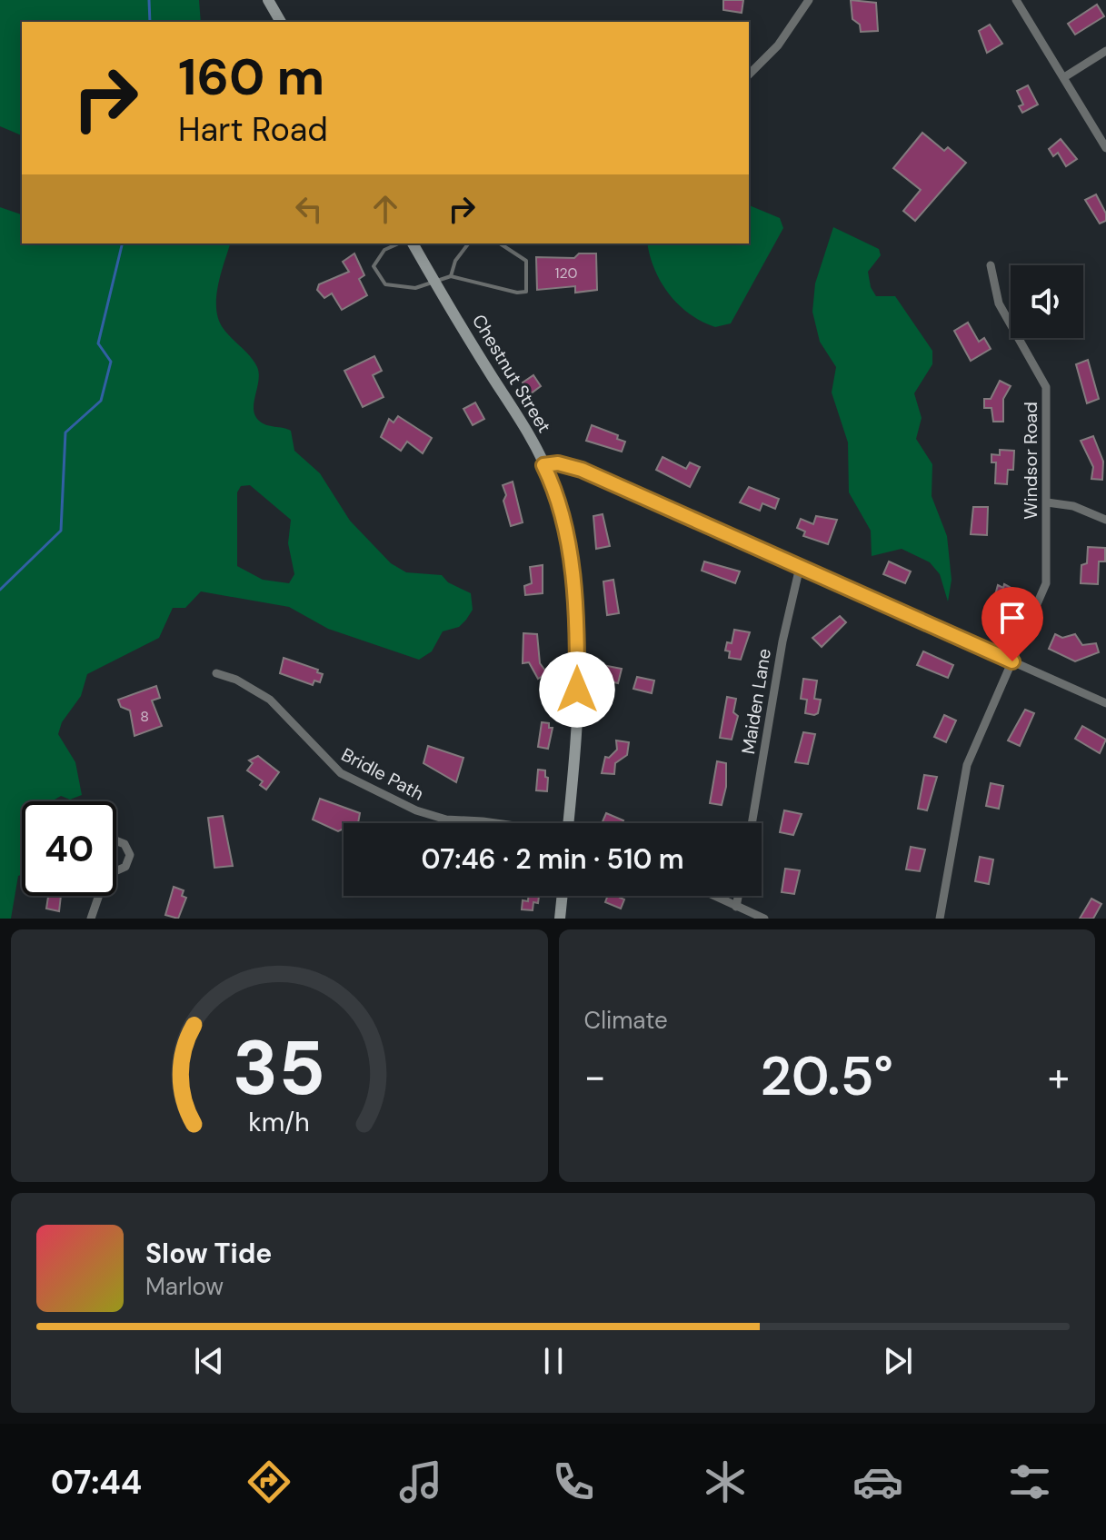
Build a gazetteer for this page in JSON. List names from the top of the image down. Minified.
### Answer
{"streets":{"street":["Chestnut Street","Windsor Road","Maiden Lane","Bridle Path"]},"house_numbers":["120","8"],"page":{"turn":["160 m","Hart Road"],"limit":"40","trip":"07:46 · 2 min · 510 m","tile":"Climate","heat":["−","20.5°","+"],"song":["Slow Tide","Marlow"],"tabs":"07:44","gauge":["35","km/h"]}}
